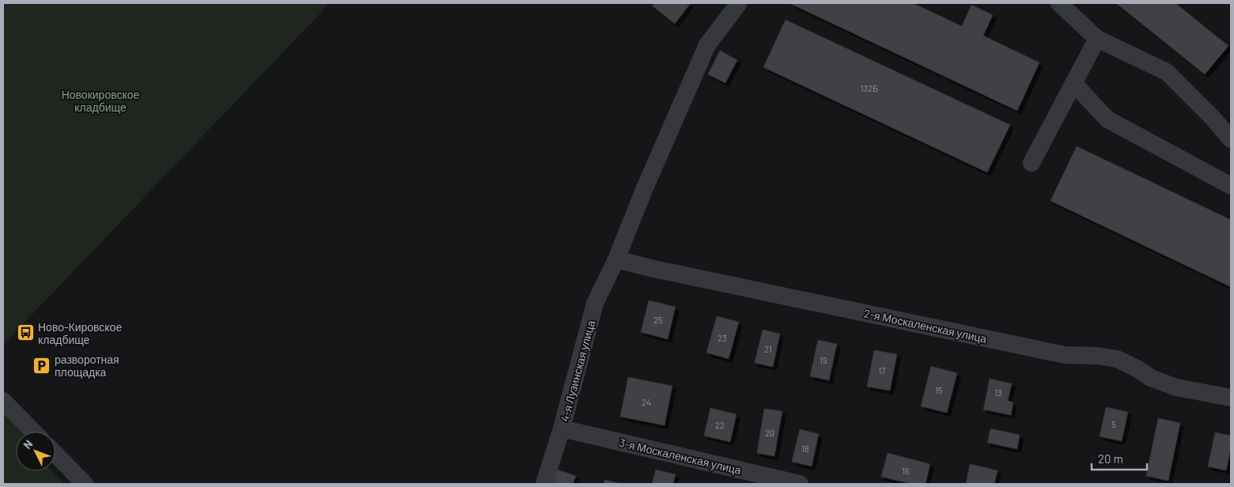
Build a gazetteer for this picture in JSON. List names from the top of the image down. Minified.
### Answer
{"streets":{"street":["2-я Москаленская улица","4-я Лузинская улица","3-я Москаленская улица"]},"crossings":[["2-я Москаленская улица","4-я Лузинская улица"],["4-я Лузинская улица","3-я Москаленская улица"]],"parks":["Новокировское кладбище"],"places":{"bus stop":["Ново-Кировское кладбище"],"parking":["разворотная площадка"]},"house_numbers":["132Б","25","23","21","19","17","15","13","24","5","22","20","18","16"],"scale_bar":"20 m","north":"top left"}
